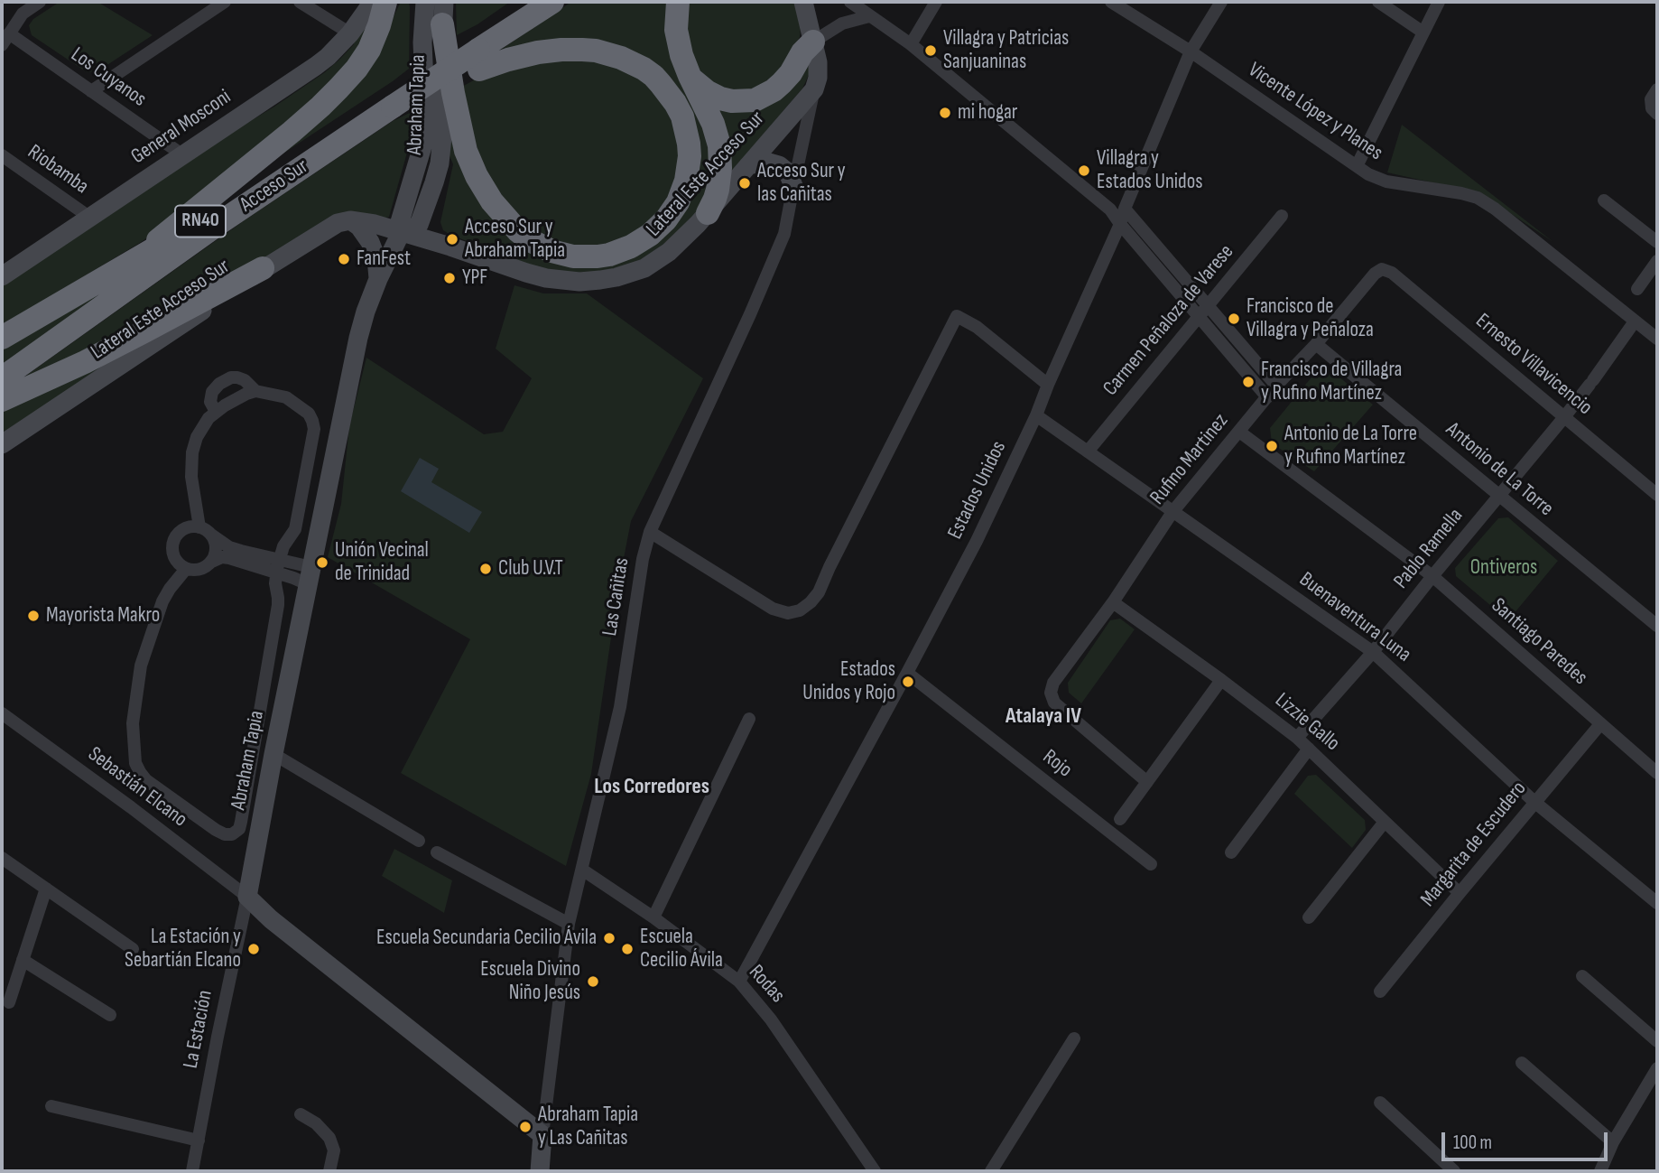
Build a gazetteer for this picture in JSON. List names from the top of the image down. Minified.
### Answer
{"streets":{"highway":["Acceso Sur","RN40"],"street":["Los Cuyanos","Abraham Tapia","Vicente López y Planes","General Mosconi","Riobamba","Lateral Este Acceso Sur","Carmen Peñaloza de Varese","Ernesto Villavicencio","Rufino Martinez","Antonio de La Torre","Estados Unidos","Pablo Ramella","Las Cañitas","Buenaventura Luna","Santiago Paredes","Lizzie Gallo","Rojo","Sebastián Elcano","Margarita de Escudero","Rodas","La Estación"]},"crossings":[["Los Cuyanos","General Mosconi"],["Abraham Tapia","Lateral Este Acceso Sur"],["Abraham Tapia","Sebastián Elcano"],["Abraham Tapia","La Estación"],["Vicente López y Planes","Estados Unidos"],["Vicente López y Planes","Pablo Ramella"],["General Mosconi","Riobamba"],["Lateral Este Acceso Sur","Las Cañitas"],["Carmen Peñaloza de Varese","Buenaventura Luna"],["Ernesto Villavicencio","Rufino Martinez"],["Ernesto Villavicencio","Pablo Ramella"],["Rufino Martinez","Antonio de La Torre"],["Rufino Martinez","Buenaventura Luna"],["Rufino Martinez","Santiago Paredes"],["Rufino Martinez","Lizzie Gallo"],["Antonio de La Torre","Pablo Ramella"],["Estados Unidos","Buenaventura Luna"],["Estados Unidos","Rojo"],["Estados Unidos","Rodas"],["Pablo Ramella","Buenaventura Luna"],["Pablo Ramella","Santiago Paredes"],["Pablo Ramella","Lizzie Gallo"],["Las Cañitas","Rodas"],["Buenaventura Luna","Margarita de Escudero"],["Santiago Paredes","Margarita de Escudero"],["Lizzie Gallo","Margarita de Escudero"],["Sebastián Elcano","La Estación"]],"districts":["Atalaya IV","Los Corredores"],"parks":["Ontiveros"],"places":["Villagra y Patricias Sanjuaninas","mi hogar","Villagra y Estados Unidos","Acceso Sur y las Cañitas","Acceso Sur y Abraham Tapia","FanFest","YPF","Francisco de Villagra y Peñaloza","Francisco de Villagra y Rufino Martínez","Antonio de La Torre y Rufino Martínez","Unión Vecinal de Trinidad","Club U.V.T","Mayorista Makro","Estados Unidos y Rojo","Escuela Secundaria Cecilio Ávila","La Estación y Sebartián Elcano","Escuela Cecilio Ávila","Escuela Divino Niño Jesús","Abraham Tapia y Las Cañitas"],"scale_bar":"100 m"}
